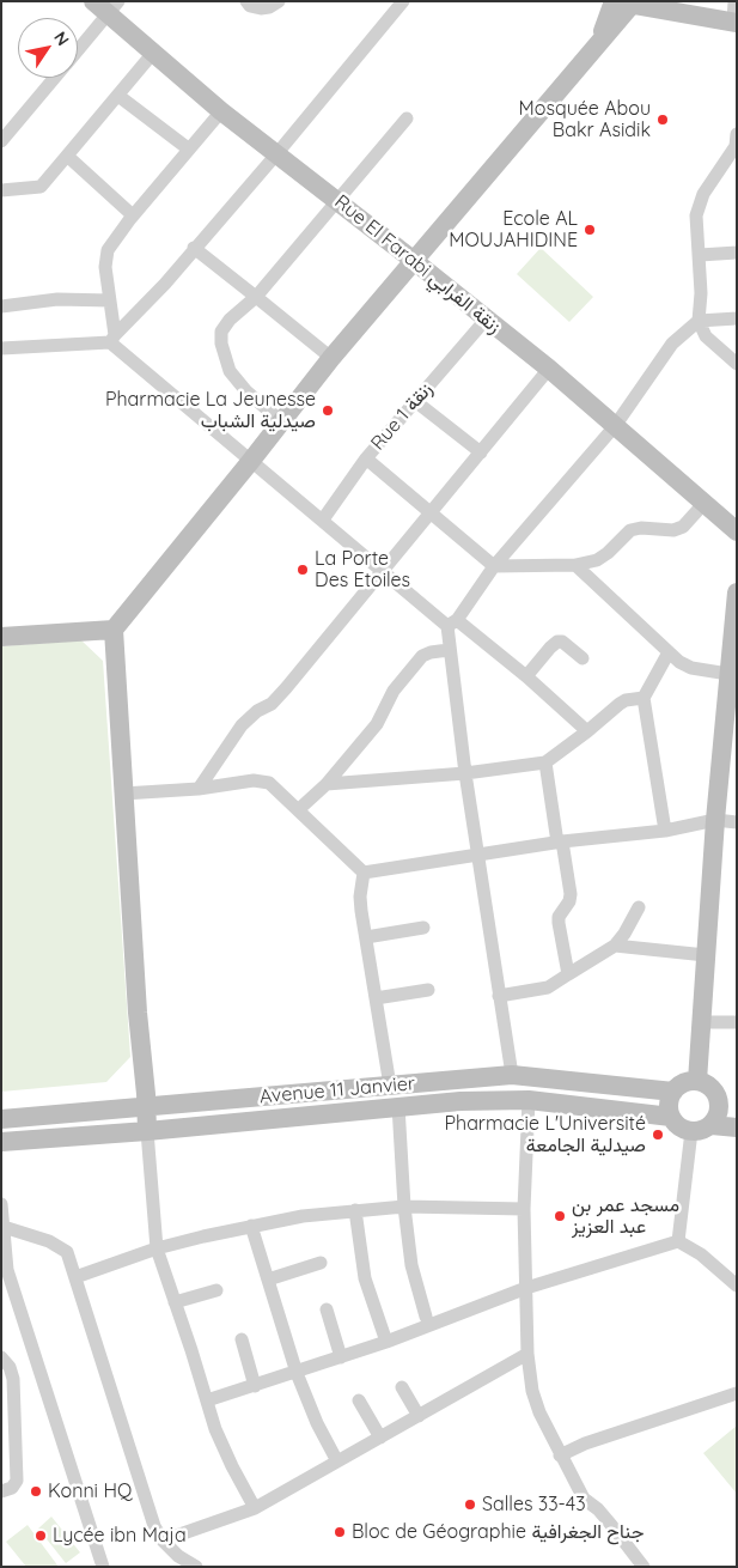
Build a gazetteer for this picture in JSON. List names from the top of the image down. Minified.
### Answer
{"streets":{"street":["Rue El Farabi زنقة الفرابي","Rue 1 زنقة","Avenue 11 Janvier"]},"crossings":[["Rue El Farabi زنقة الفرابي","Rue 1 زنقة"]],"places":["Mosquée Abou Bakr Asidik","Ecole AL MOUJAHIDINE","Pharmacie La Jeunesse صيدلية الشباب","La Porte Des Etoiles","Pharmacie L'Université صيدلية الجامعة","مسجد عمر بن عبد العزيز","Konni HQ","Salles 33-43","Bloc de Géographie جناح الجغرافية","Lycée ibn Maja"],"north":"top right"}
